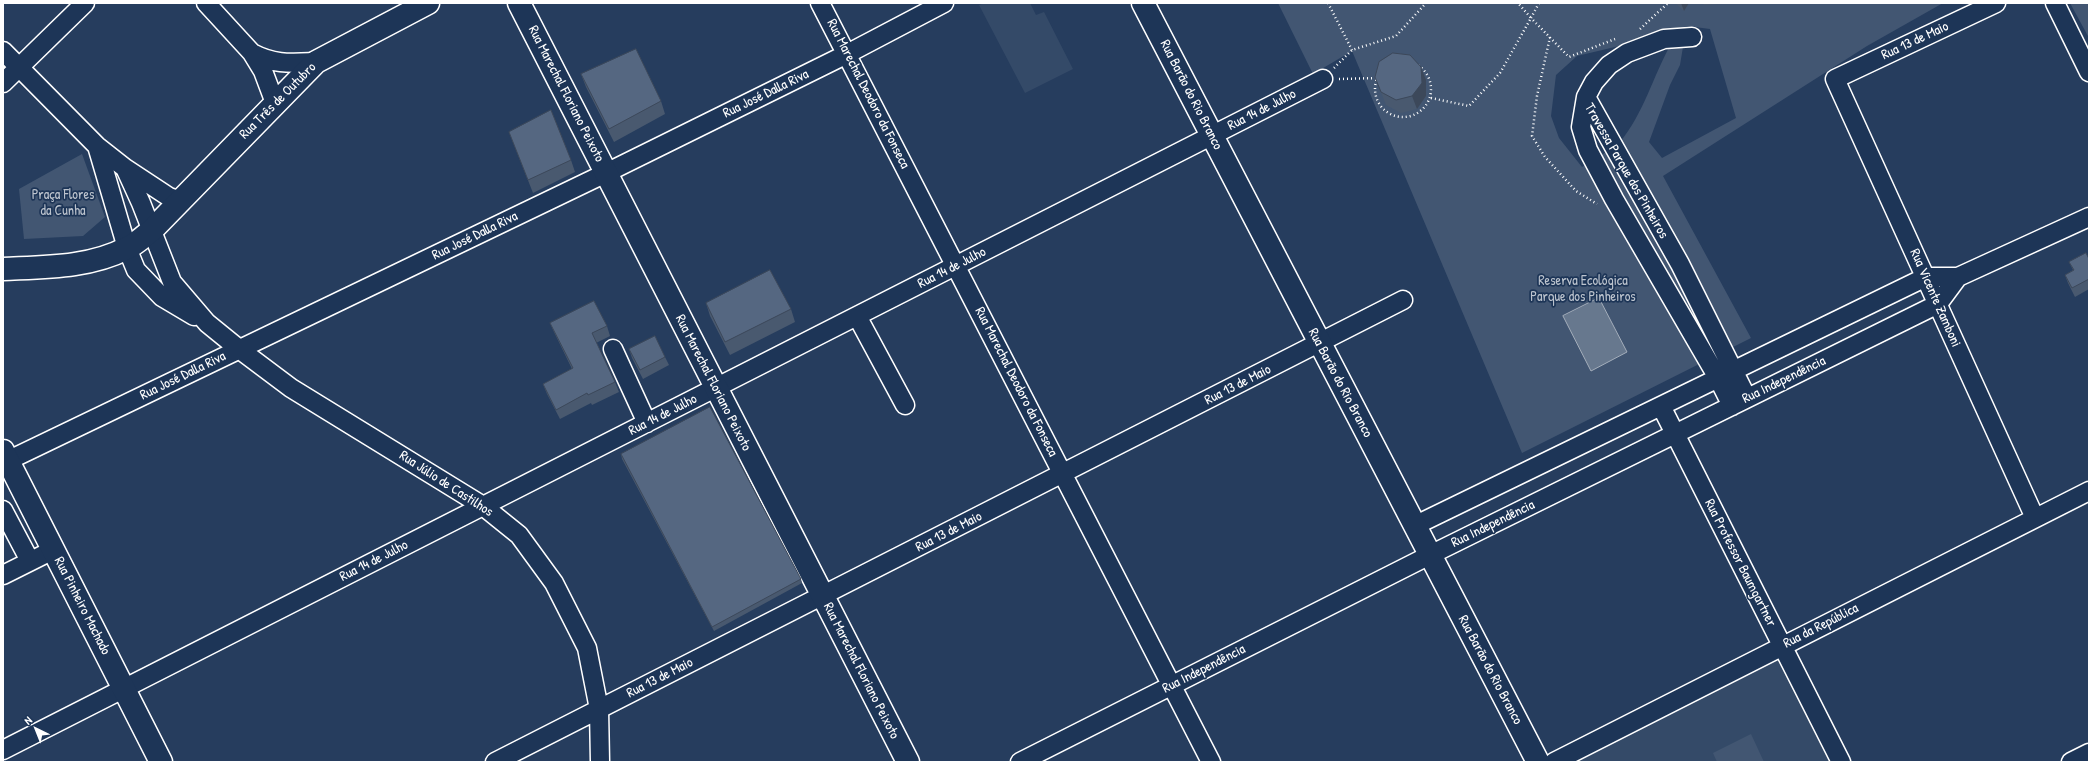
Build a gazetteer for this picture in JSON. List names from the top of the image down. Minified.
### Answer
{"streets":{"main road":["Rua Marechal Floriano Peixoto","Rua Barão do Rio Branco","Rua Três de Outubro","Rua Pinheiro Machado"],"street":["Rua 13 de Maio","Rua José Dalla Riva","Rua Marechal Deodoro da Fonseca","Rua 14 de Julho","Travessa Parque dos Pinheiros","Rua Vicente Zamboni","Rua Independência","Rua Júlio de Castilhos","Rua Professor Baumgartner","Rua da República"]},"crossings":[["Rua 13 de Maio","Rua Marechal Floriano Peixoto"],["Rua 13 de Maio","Rua Marechal Deodoro da Fonseca"],["Rua 13 de Maio","Rua Barão do Rio Branco"],["Rua 13 de Maio","Rua Vicente Zamboni"],["Rua 13 de Maio","Rua Júlio de Castilhos"],["Rua Marechal Floriano Peixoto","Rua José Dalla Riva"],["Rua Marechal Floriano Peixoto","Rua 14 de Julho"],["Rua José Dalla Riva","Rua Marechal Deodoro da Fonseca"],["Rua José Dalla Riva","Rua Júlio de Castilhos"],["Rua José Dalla Riva","Rua Pinheiro Machado"],["Rua Marechal Deodoro da Fonseca","Rua 14 de Julho"],["Rua Marechal Deodoro da Fonseca","Rua Independência"],["Rua Barão do Rio Branco","Rua 14 de Julho"],["Rua Barão do Rio Branco","Rua Independência"],["Rua Três de Outubro","Rua Júlio de Castilhos"],["Rua 14 de Julho","Rua Júlio de Castilhos"],["Rua 14 de Julho","Rua Pinheiro Machado"],["Travessa Parque dos Pinheiros","Rua Independência"],["Rua Vicente Zamboni","Rua Independência"],["Rua Vicente Zamboni","Rua da República"],["Rua Independência","Rua Professor Baumgartner"],["Rua Professor Baumgartner","Rua da República"]],"parks":["Praça Flores da Cunha","Reserva Ecológica Parque dos Pinheiros"],"north":"top left"}
